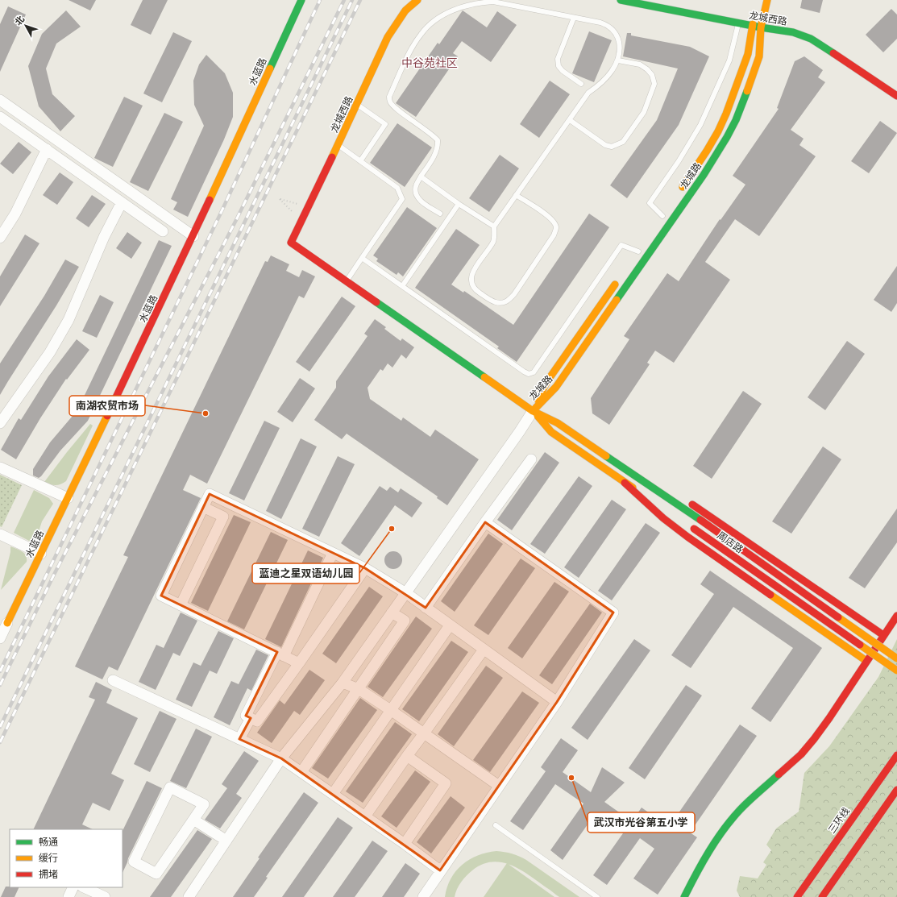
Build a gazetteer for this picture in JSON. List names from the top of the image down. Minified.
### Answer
{"streets":{"main road":["龙城西路","水蓝路","龙城路","周店路","三环线"]},"crossings":[["龙城西路","龙城路"],["龙城路","周店路"]],"districts":["中谷苑社区"],"places":["南湖农贸市场","蓝迪之星双语幼儿园","武汉市光谷第五小学"],"legend":["畅通","缓行","拥堵"],"north":"top left"}
